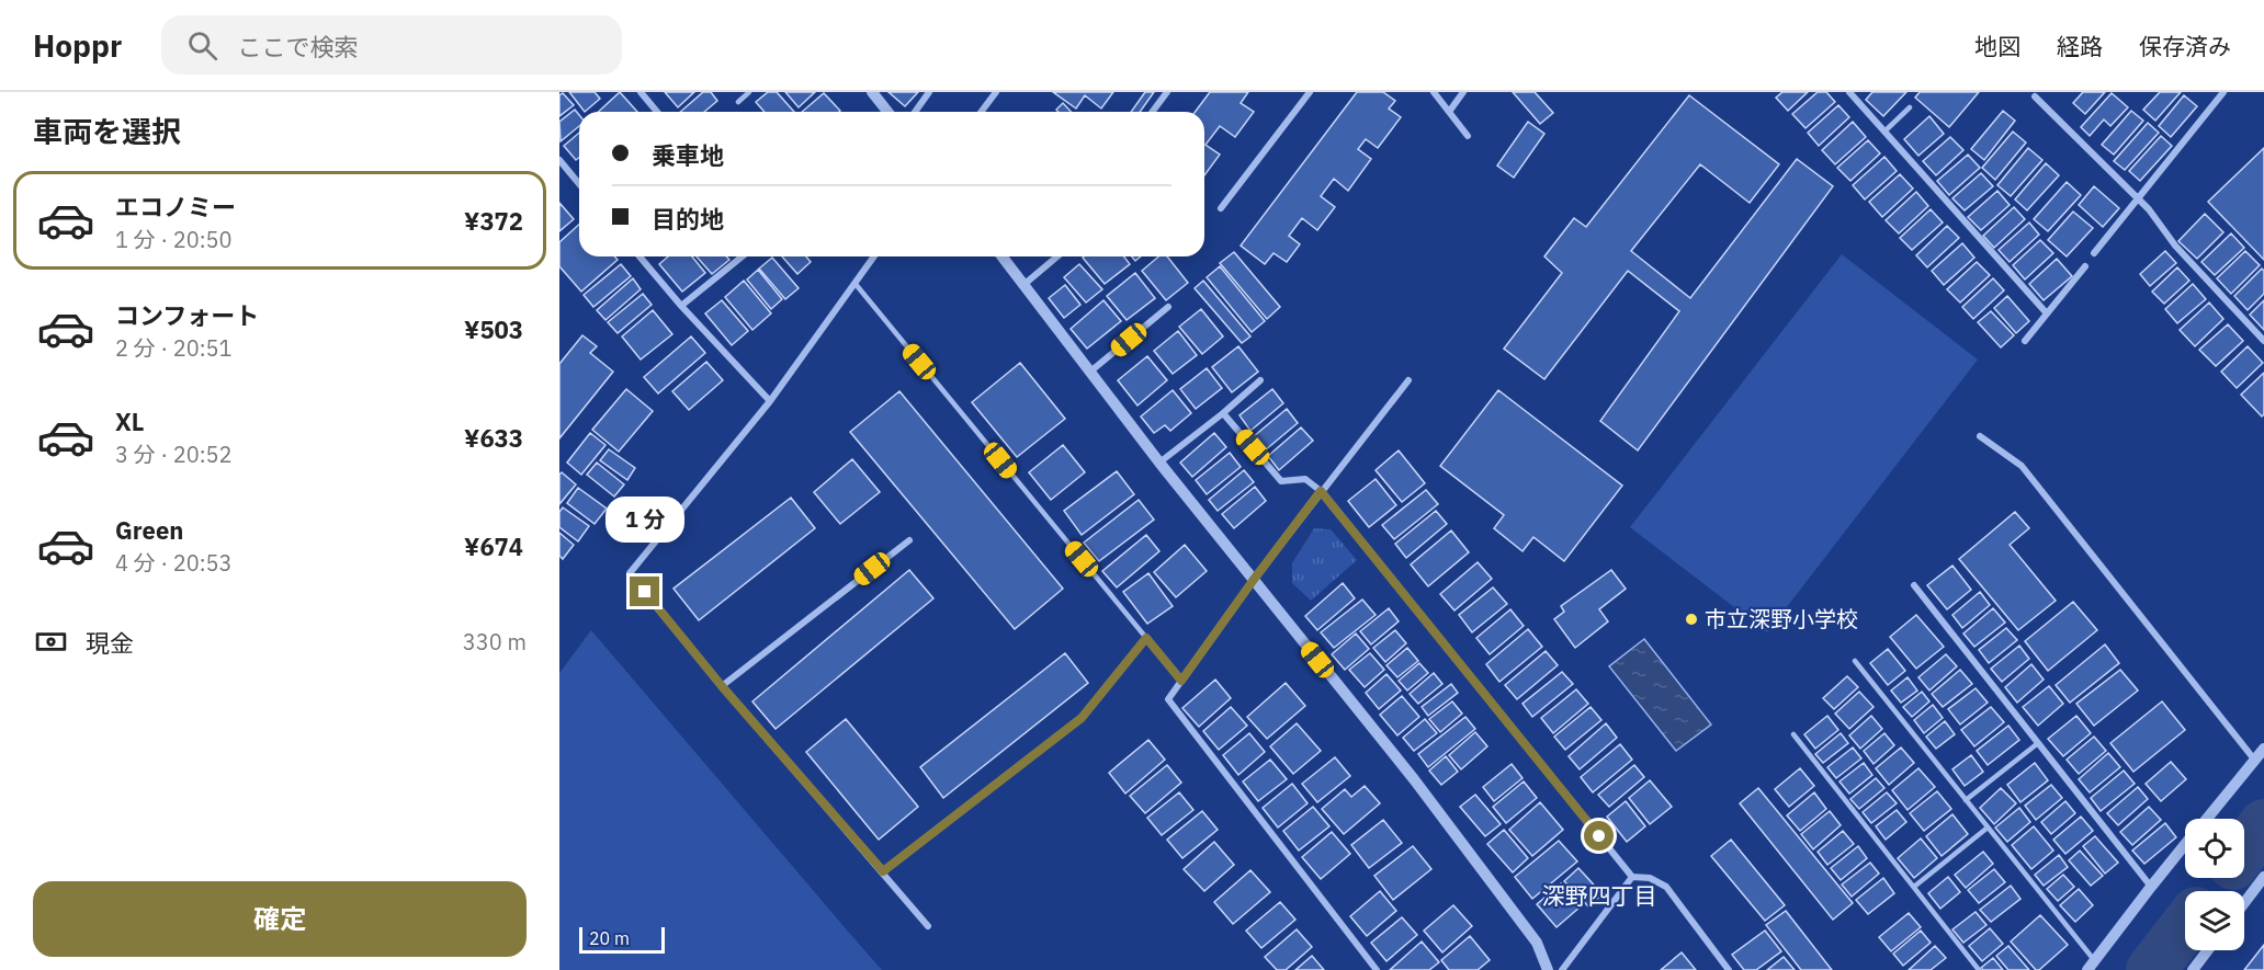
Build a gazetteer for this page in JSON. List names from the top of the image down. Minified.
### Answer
{"districts":["深野四丁目"],"places":["市立深野小学校"],"scale_bar":"20 m","page":{"header":"Hoppr","search":"ここで検索","nav":["地図","経路","保存済み"],"heading":"車両を選択","banner":["乗車地","目的地"],"list":[{"name":"エコノミー","note":"1 分 · 20:50","value":"¥372"},{"name":"コンフォート","note":"2 分 · 20:51","value":"¥503"},{"name":"XL","note":"3 分 · 20:52","value":"¥633"},{"name":"Green","note":"4 分 · 20:53","value":"¥674"}],"bubble":"1 分","pay":["現金","330 m"],"buttons":"確定","scale":"20 m"}}
